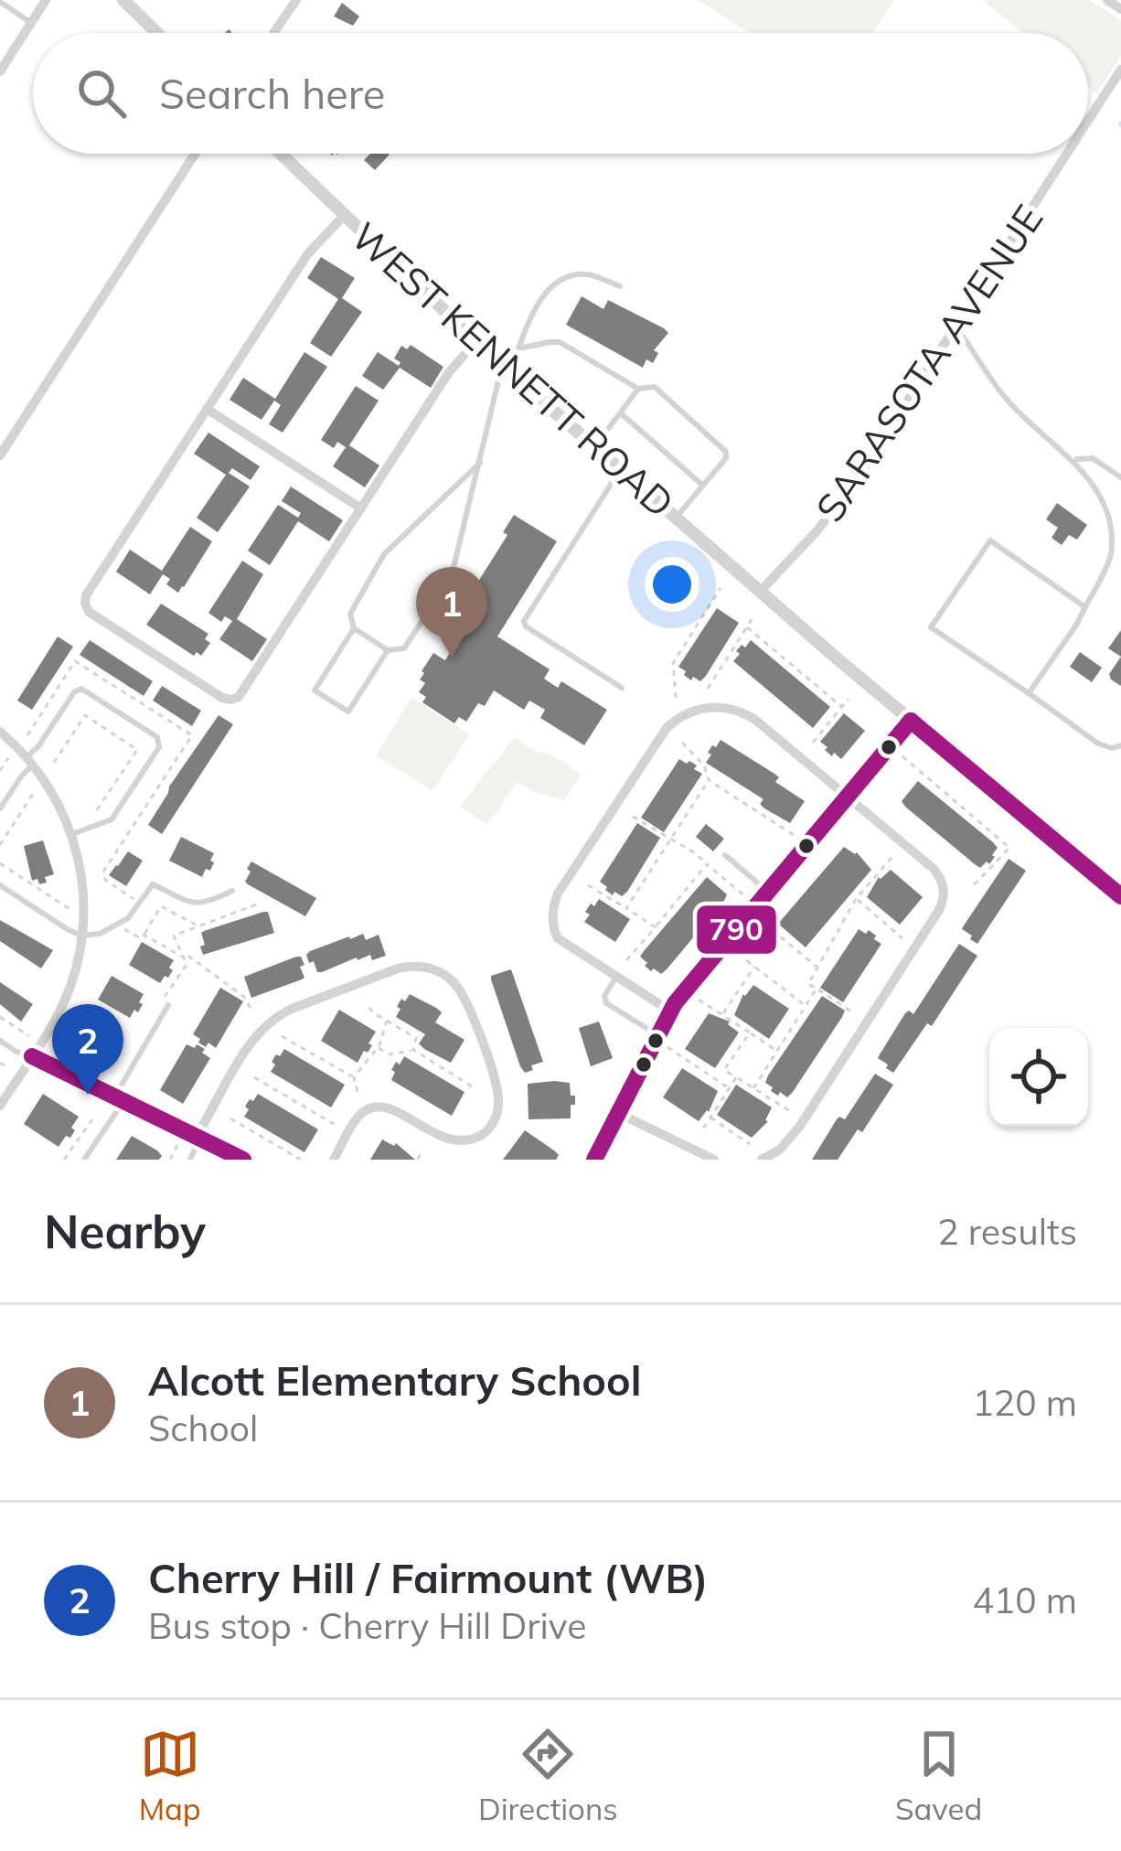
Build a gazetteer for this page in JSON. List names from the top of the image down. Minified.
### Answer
{"streets":{"street":["SARASOTA AVENUE","WEST KENNETT ROAD"]},"crossings":[["SARASOTA AVENUE","WEST KENNETT ROAD"]],"lines":["transit line 790"],"page":{"search":"Search here","pins":["1","2"],"heading":["Nearby","2 results"],"list":[{"mark":"1","name":"Alcott Elementary School","note":"School","value":"120 m"},{"mark":"2","name":"Cherry Hill / Fairmount (WB)","note":"Bus stop · Cherry Hill Drive","value":"410 m"}],"nav":["Map","Directions","Saved"]}}
